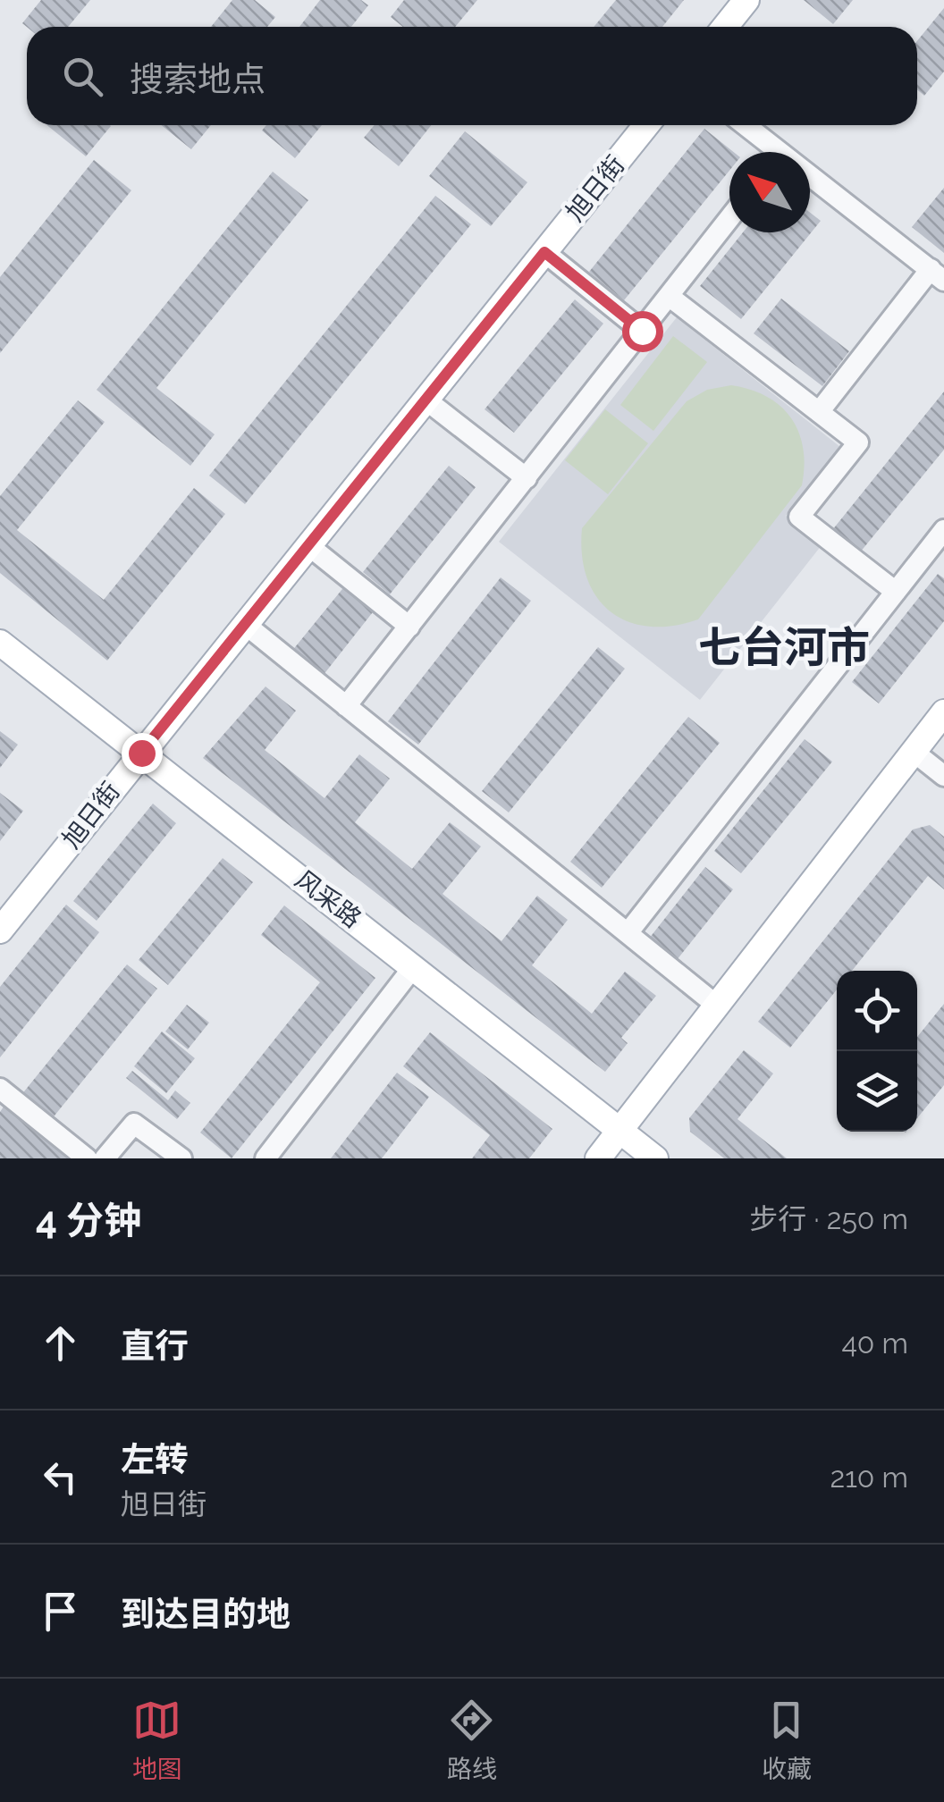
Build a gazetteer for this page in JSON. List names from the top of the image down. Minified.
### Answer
{"streets":{"main road":["旭日街","风采路"]},"crossings":[["旭日街","风采路"]],"districts":["七台河市"],"north":"top left","page":{"search":"搜索地点","heading":["4 分钟","步行 · 250 m"],"list":[["直行","40 m"],["左转","旭日街","210 m"],"到达目的地"],"nav":["地图","路线","收藏"]}}
